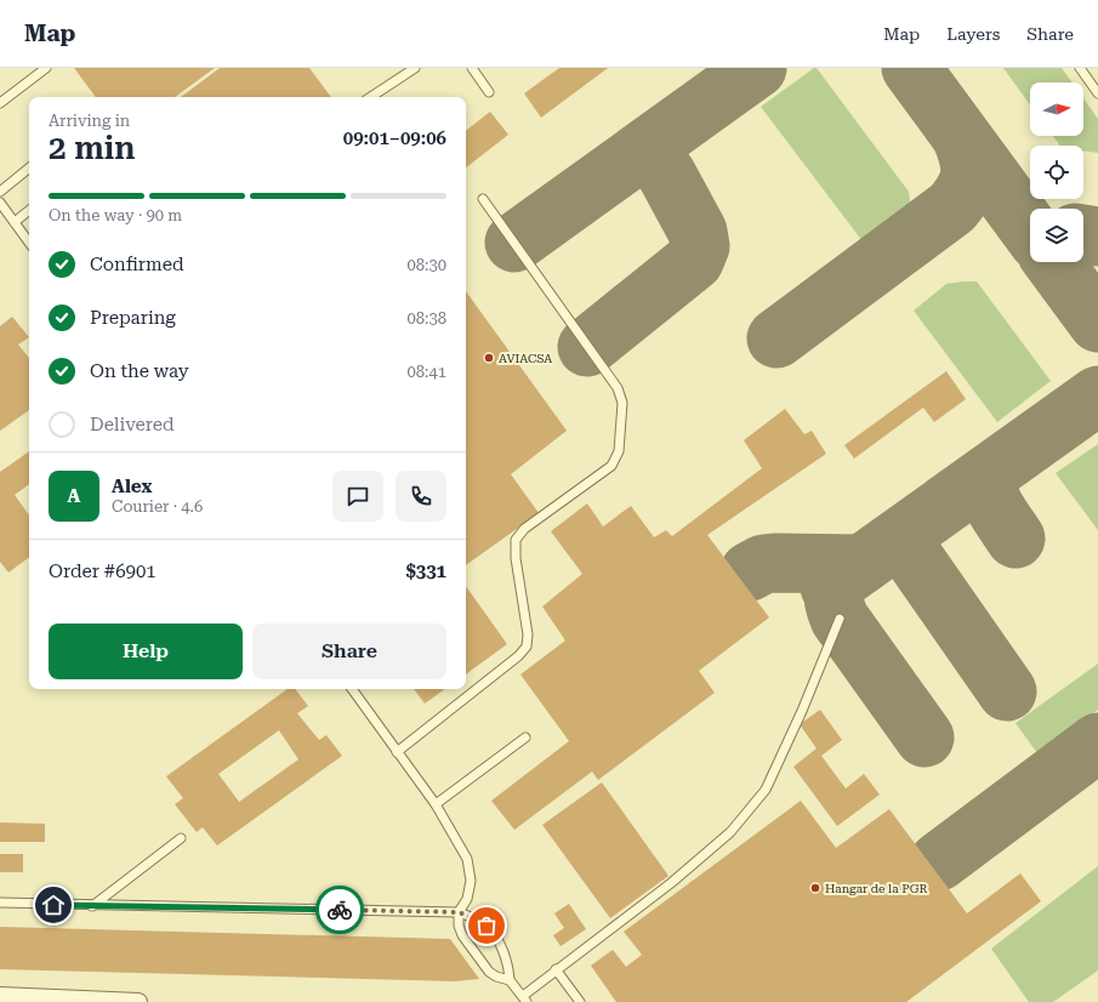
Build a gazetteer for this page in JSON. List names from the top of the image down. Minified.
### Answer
{"places":["AVIACSA","Hangar de la PGR"],"north":"right","page":{"header":"Map","nav":["Map","Layers","Share"],"heading":["2 min","Arriving in","09:01–09:06"],"panel":["Alex","Courier · 4.6","Order #6901","$331"],"bar":"On the way · 90 m","list":[["Confirmed","08:30"],["Preparing","08:38"],["On the way","08:41"],"Delivered"],"round":"A","buttons":["Help","Share"]}}
